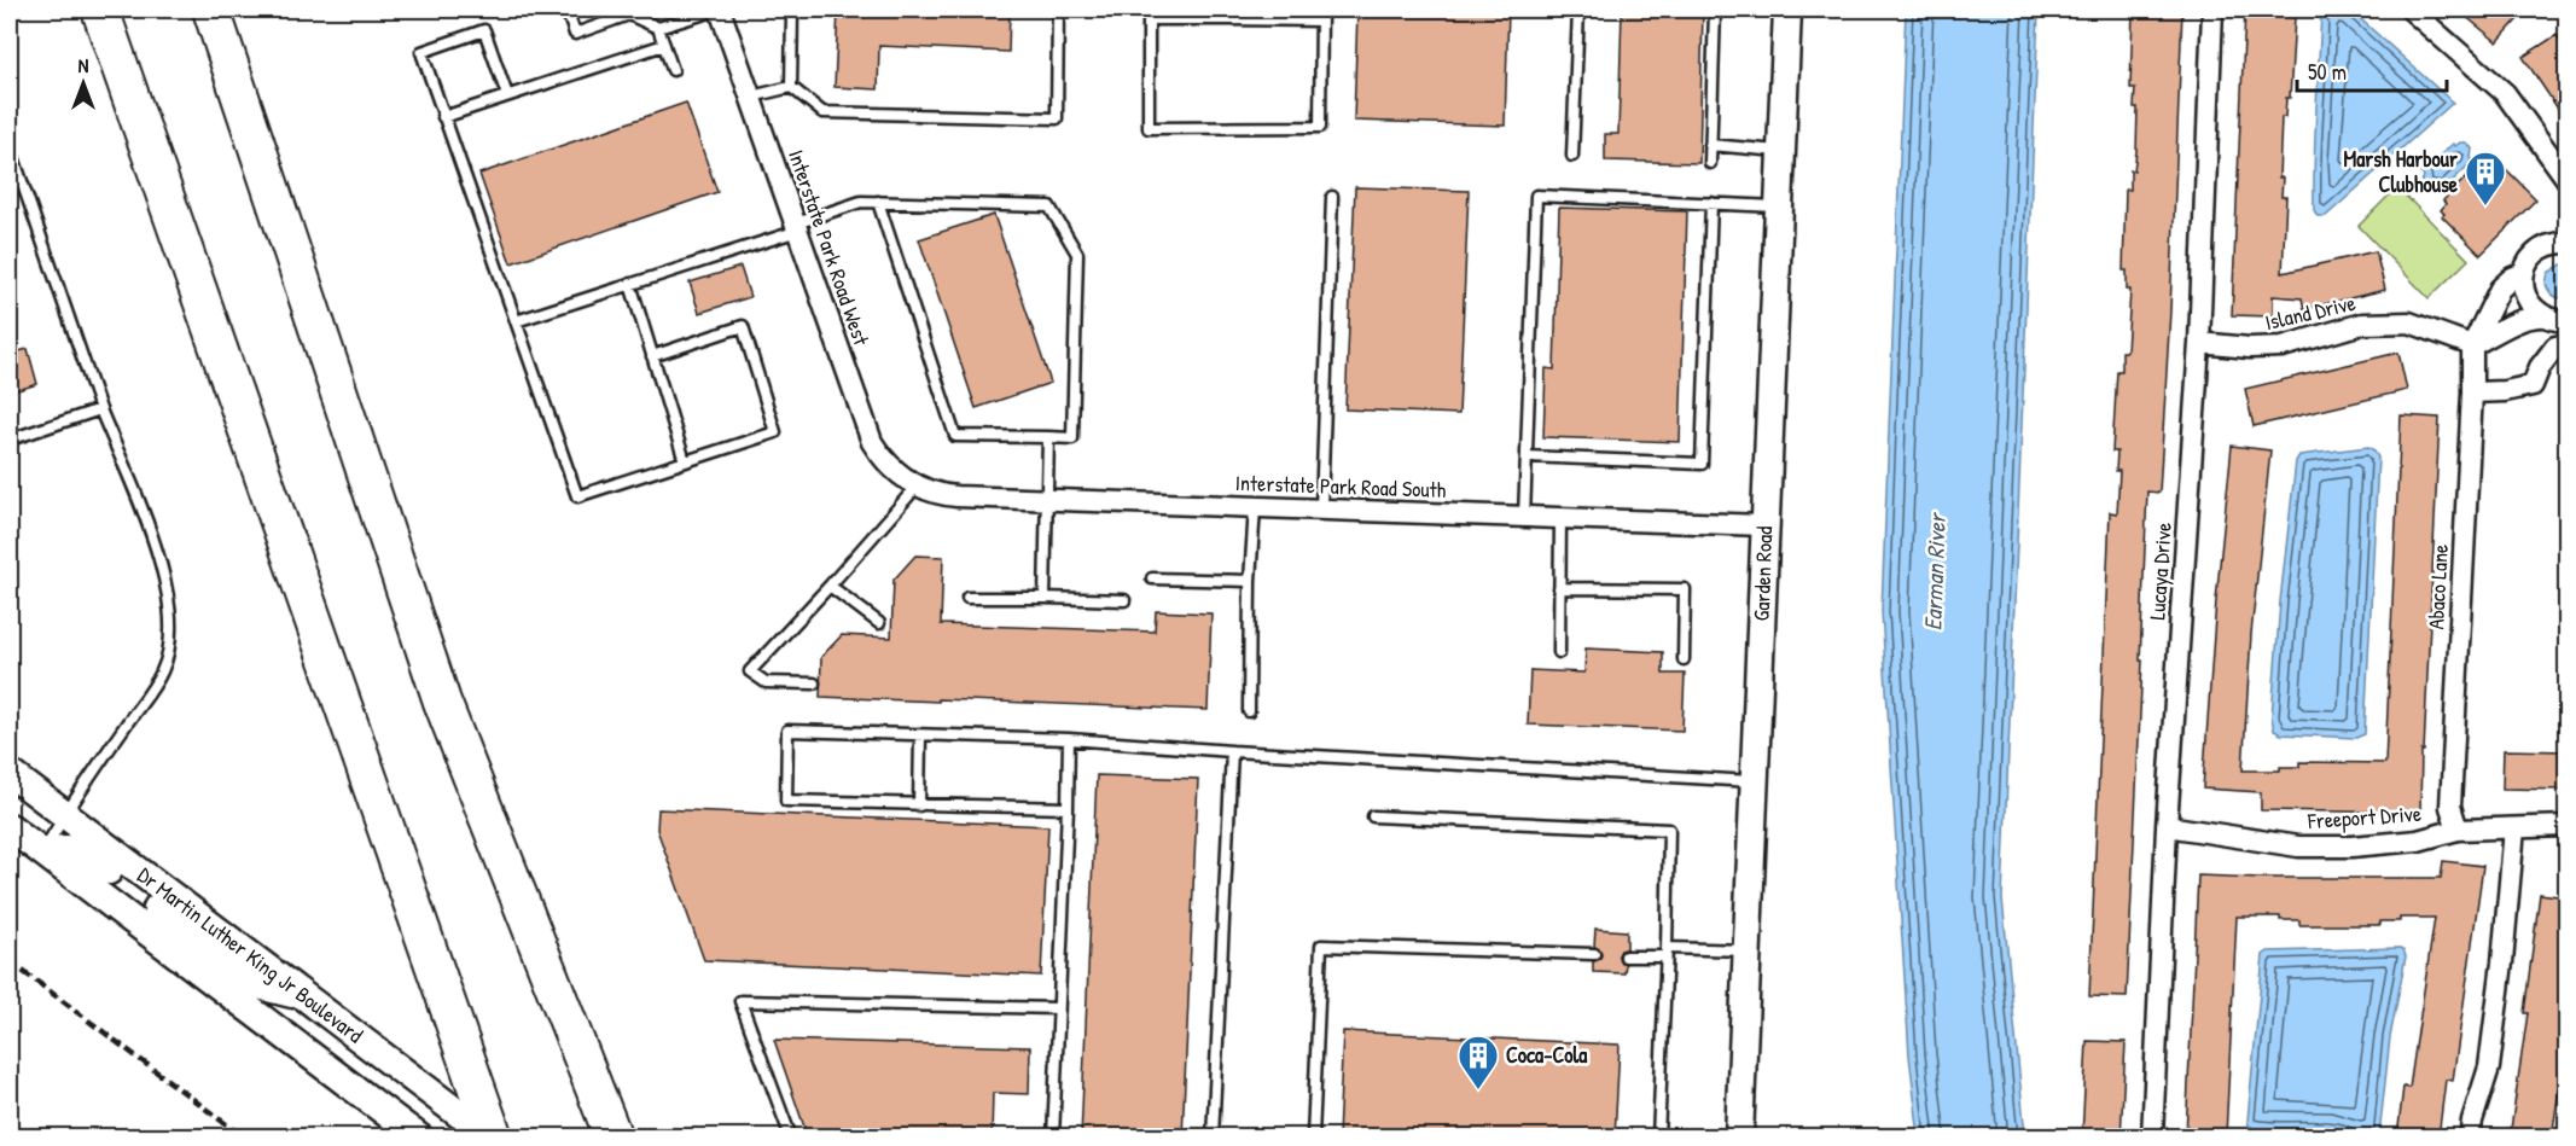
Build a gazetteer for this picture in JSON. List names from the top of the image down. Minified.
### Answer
{"streets":{"main road":["Garden Road","Dr Martin Luther King Jr Boulevard"],"street":["Interstate Park Road West","Island Drive","Interstate Park Road South","Lucaya Drive","Abaco Lane","Freeport Drive"]},"crossings":[["Interstate Park Road West","Interstate Park Road South"],["Island Drive","Lucaya Drive"],["Island Drive","Abaco Lane"],["Interstate Park Road South","Garden Road"],["Lucaya Drive","Freeport Drive"],["Abaco Lane","Freeport Drive"]],"water":["Earman River"],"places":{"building":["Marsh Harbour Clubhouse","Coca-Cola"]},"scale_bar":"50 m","north":"top"}
